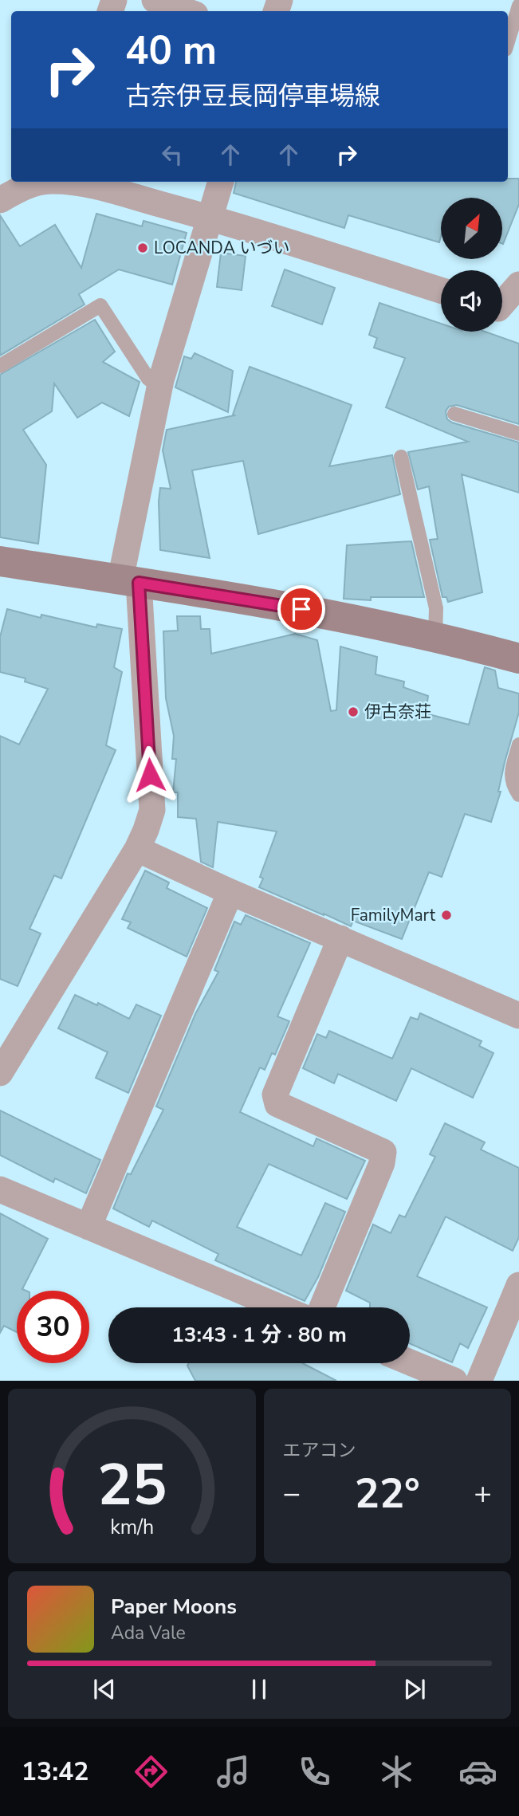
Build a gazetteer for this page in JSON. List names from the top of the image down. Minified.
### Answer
{"places":["LOCANDA いづい","伊古奈荘","FamilyMart"],"north":"top right","page":{"turn":["40 m","古奈伊豆長岡停車場線"],"limit":"30","trip":"13:43 · 1 分 · 80 m","tile":"エアコン","heat":["−","22°","+"],"song":["Paper Moons","Ada Vale"],"tabs":"13:42","gauge":["25","km/h"]}}
